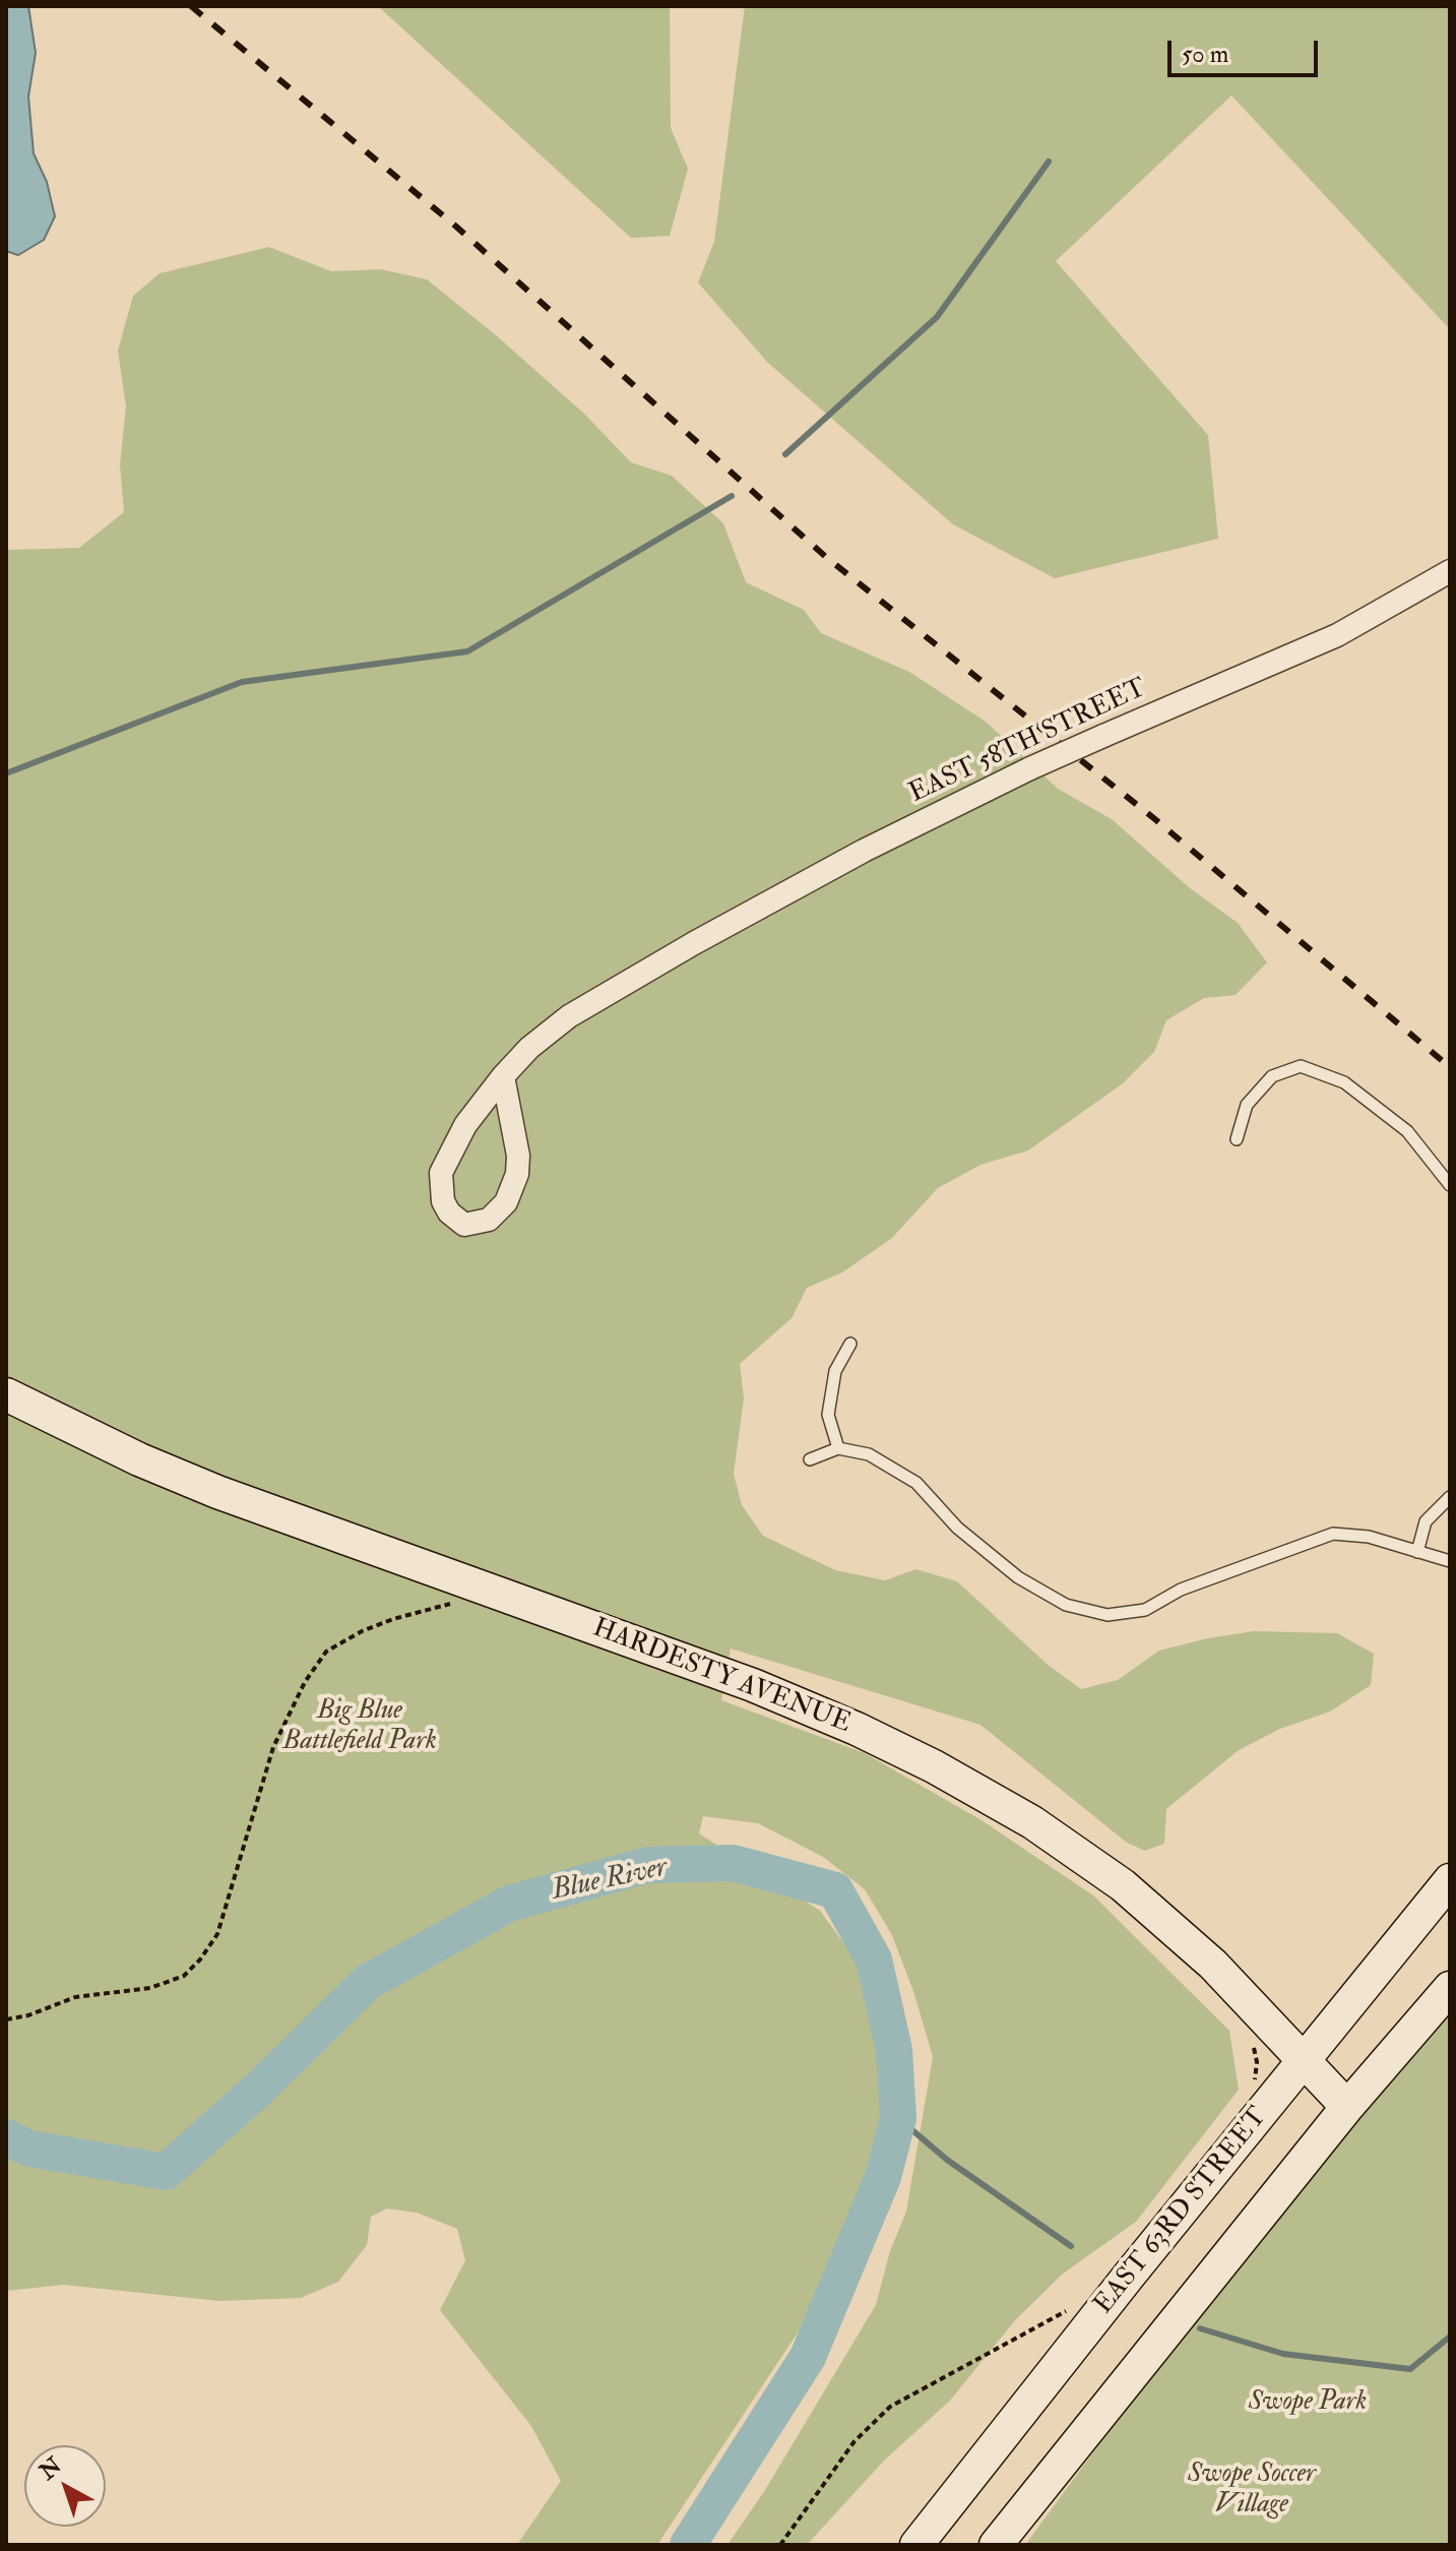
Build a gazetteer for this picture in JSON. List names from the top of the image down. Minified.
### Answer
{"streets":{"main road":["HARDESTY AVENUE","EAST 63RD STREET"],"street":["EAST 58TH STREET"]},"crossings":[["HARDESTY AVENUE","EAST 63RD STREET"]],"water":["Blue River"],"parks":["Big Blue Battlefield Park","Swope Park","Swope Soccer Village"],"scale_bar":"50 m","north":"top left"}
